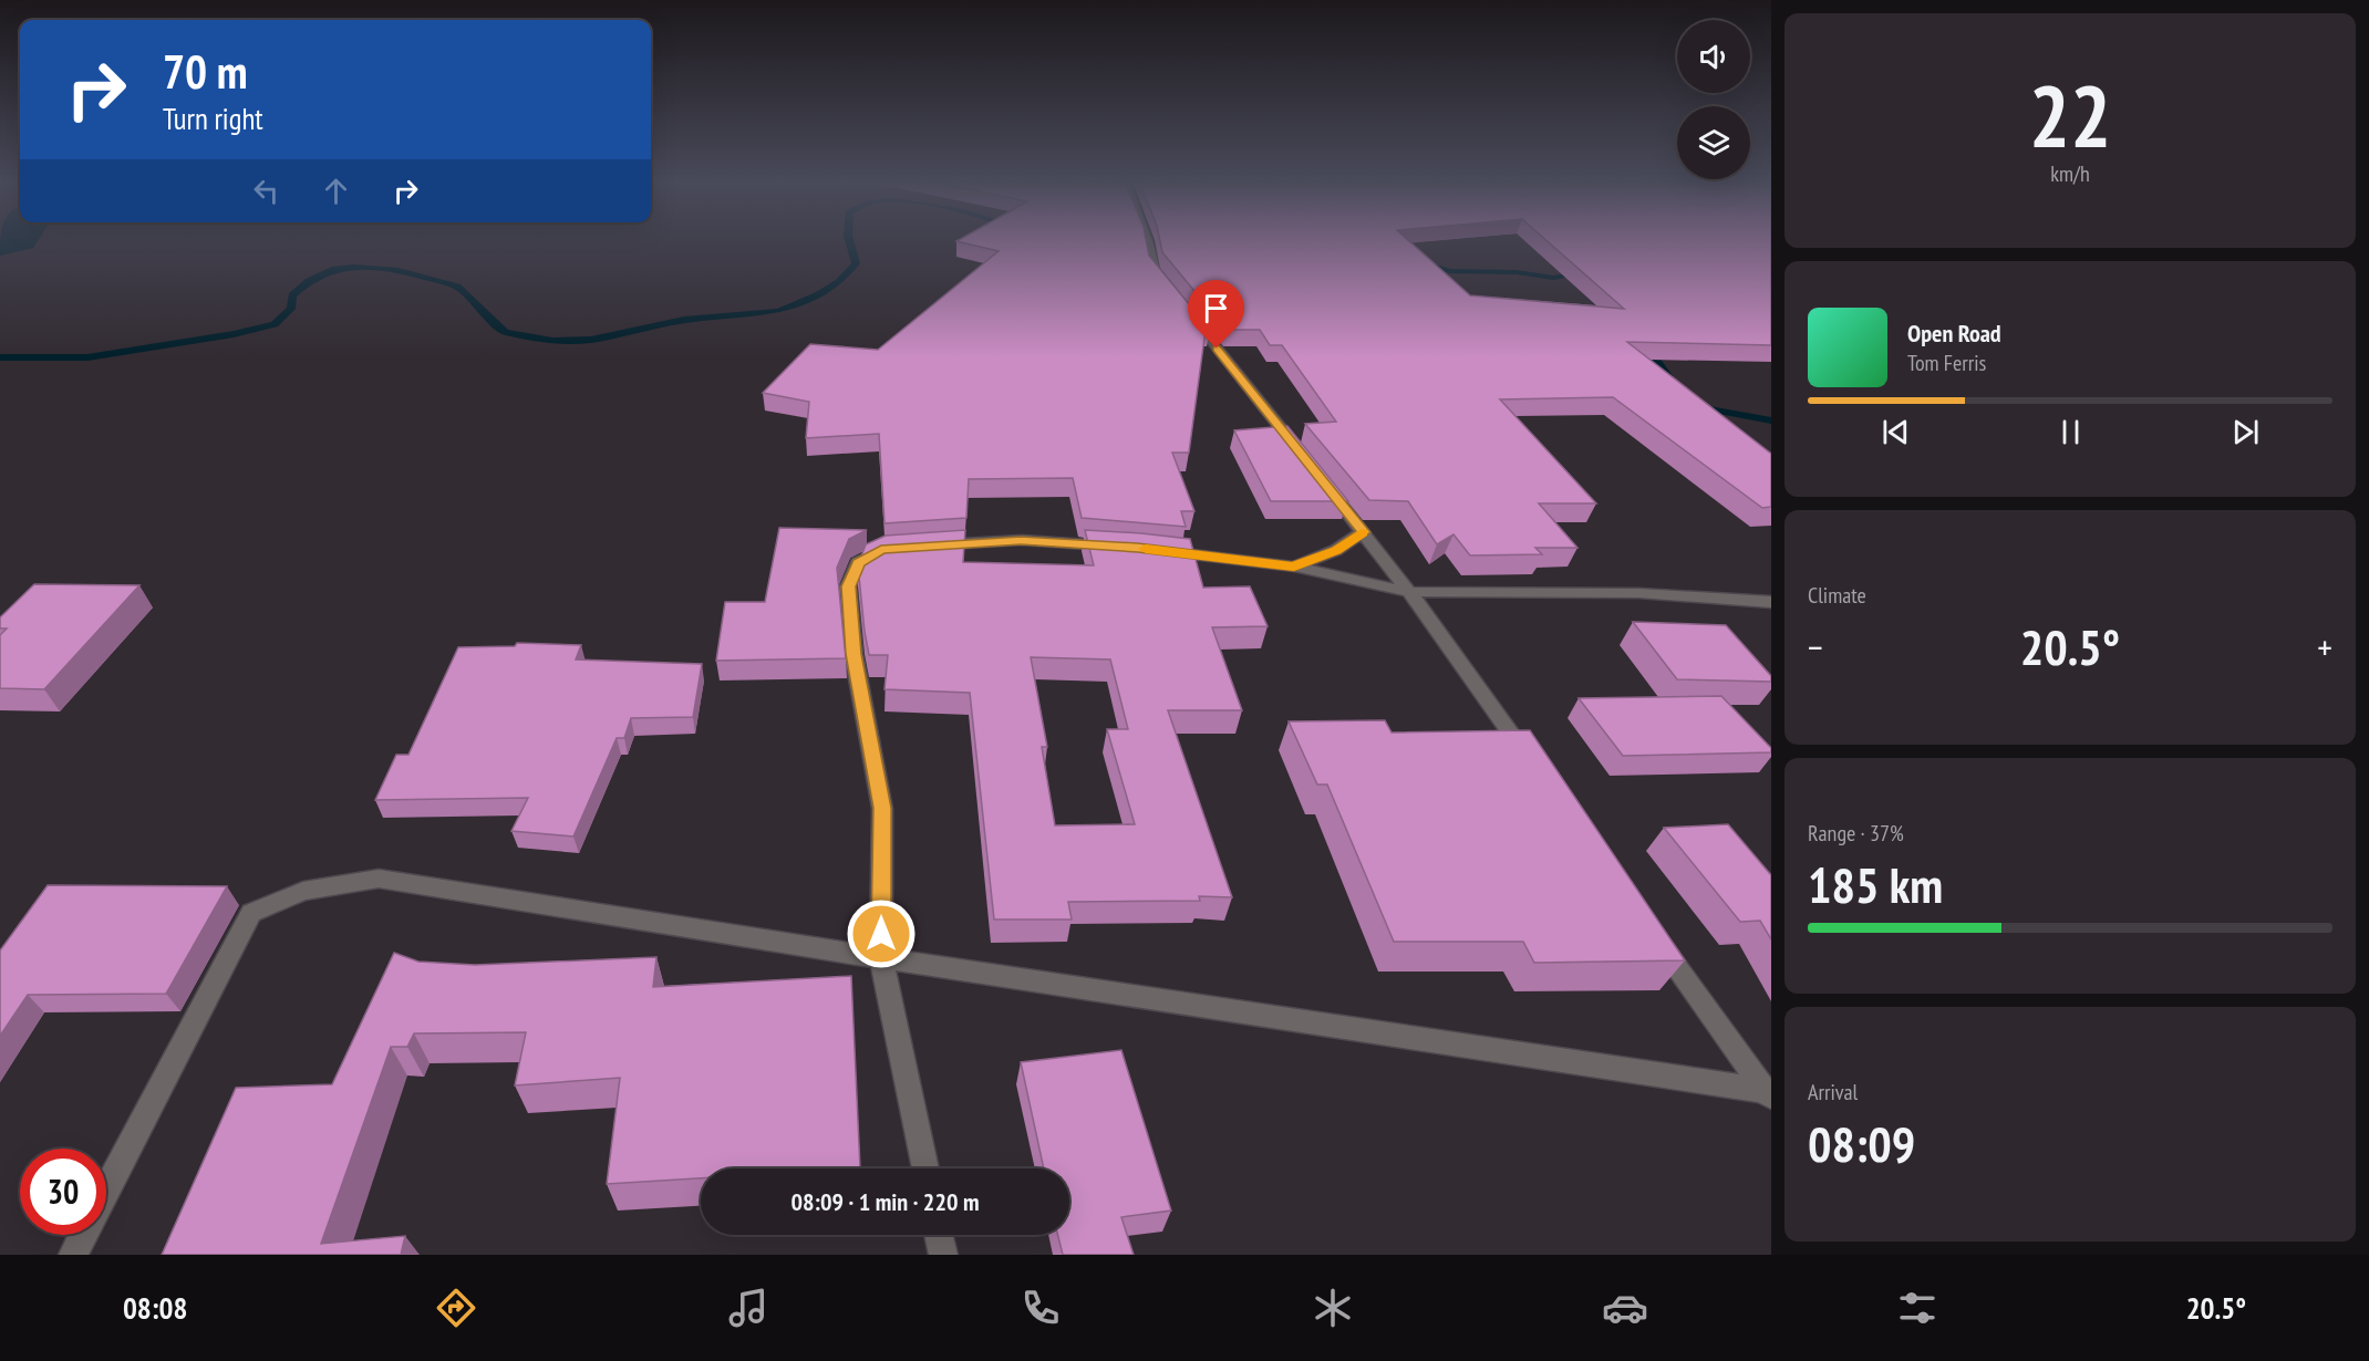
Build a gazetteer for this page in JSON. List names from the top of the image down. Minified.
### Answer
{"page":{"tile":[["22","km/h"],"Climate",["Range · 37%","185 km"],["Arrival","08:09"]],"turn":["70 m","Turn right"],"song":["Open Road","Tom Ferris"],"heat":["−","20.5°","+"],"limit":"30","trip":"08:09 · 1 min · 220 m","tabs":["08:08","20.5°"]}}
